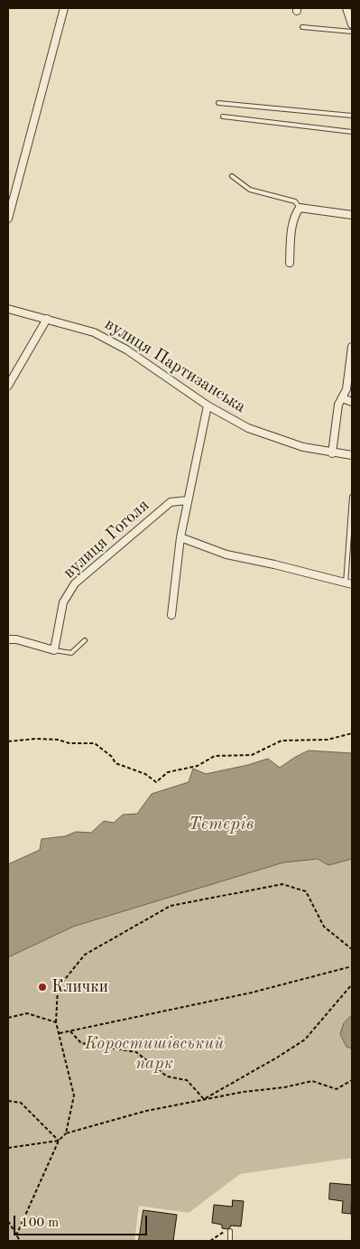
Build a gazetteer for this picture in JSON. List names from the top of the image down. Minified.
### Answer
{"streets":{"street":["вулиця Партизанська","вулиця Гоголя"]},"water":["Тетерів"],"parks":["Коростишівський парк"],"places":["Клички"],"scale_bar":"100 m"}
